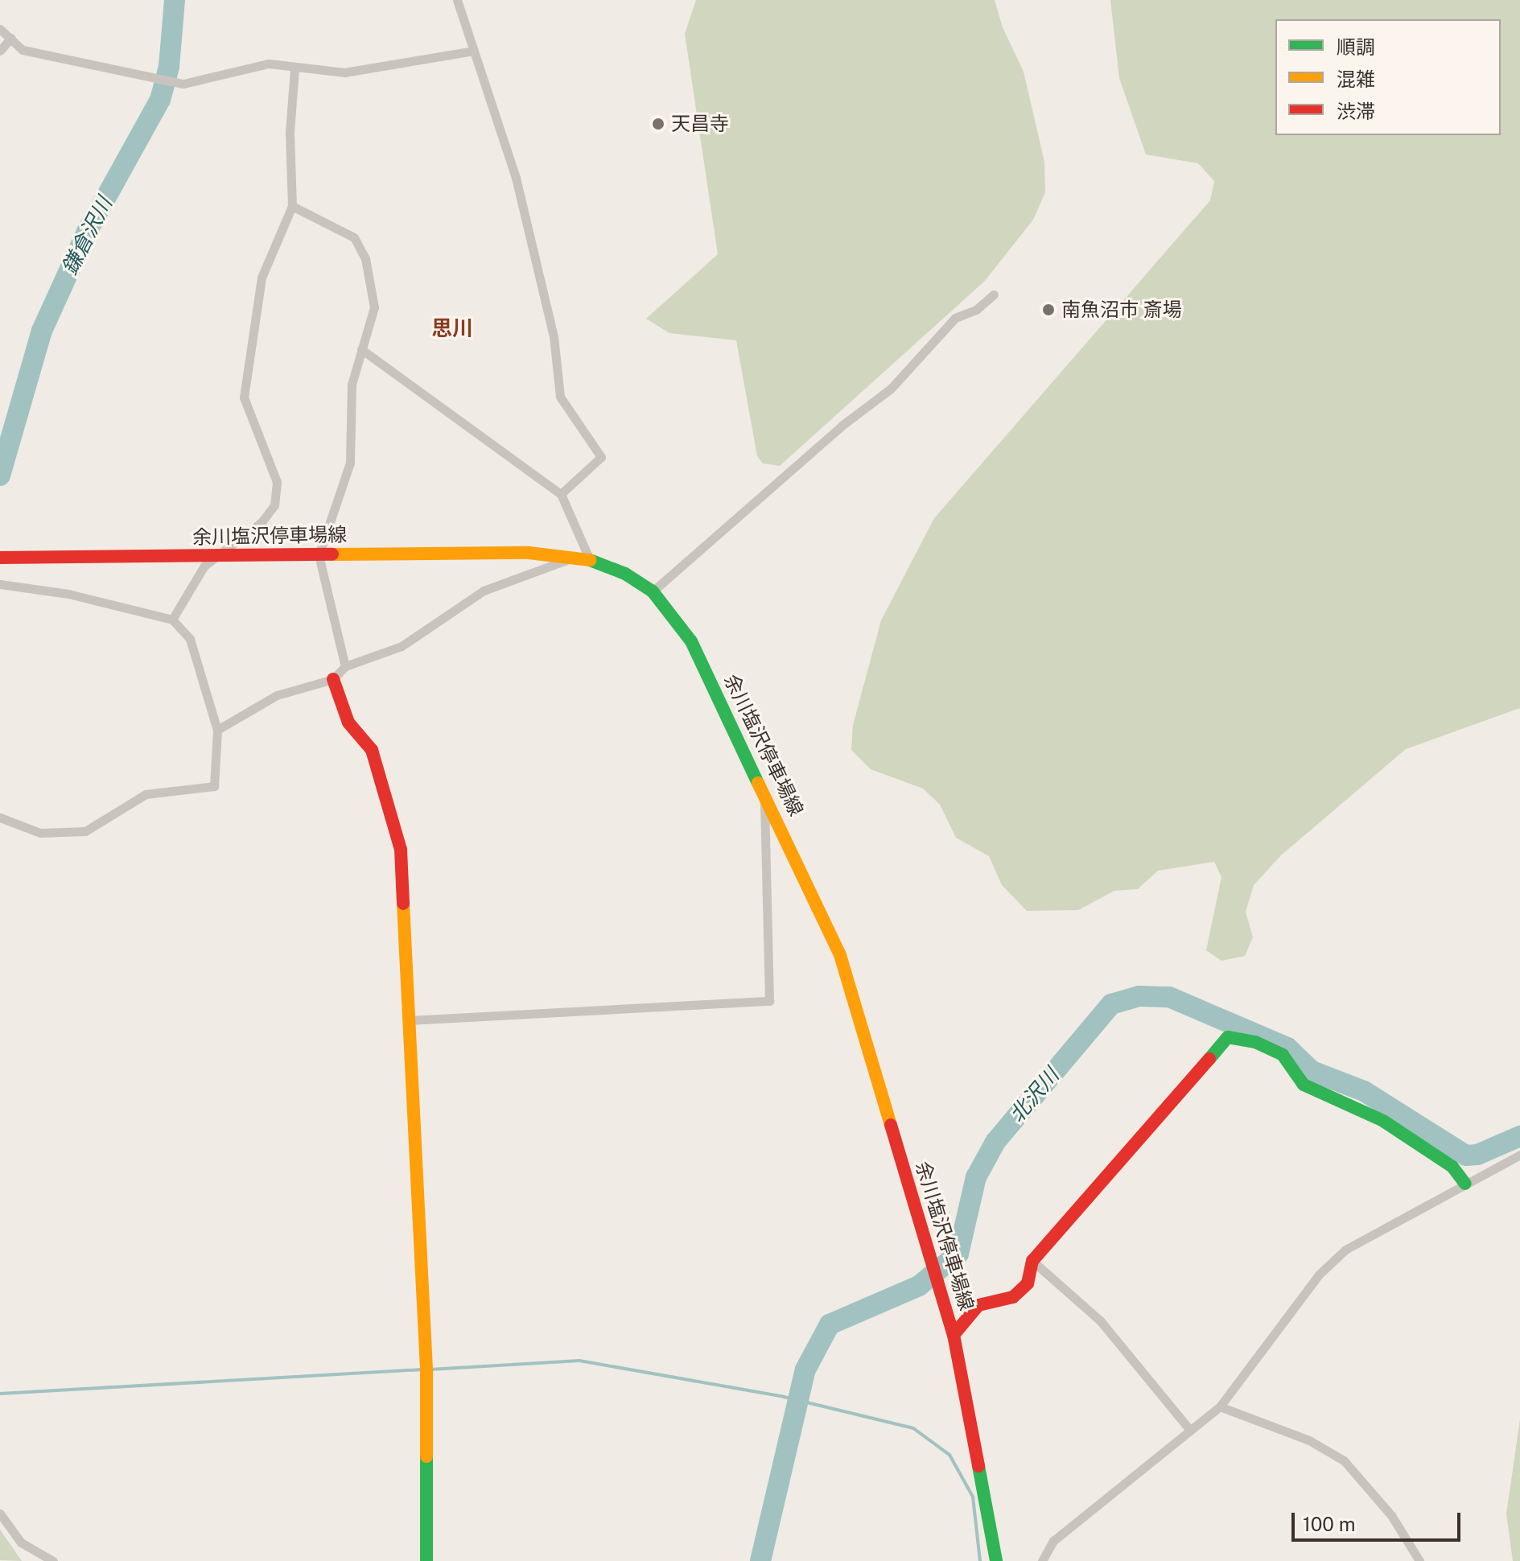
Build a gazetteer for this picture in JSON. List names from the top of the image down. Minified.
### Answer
{"streets":{"main road":["余川塩沢停車場線"]},"districts":["思川"],"water":["鎌倉沢川","北沢川"],"places":["天昌寺","南魚沼市 斎場"],"legend":["順調","混雑","渋滞"],"scale_bar":"100 m"}
